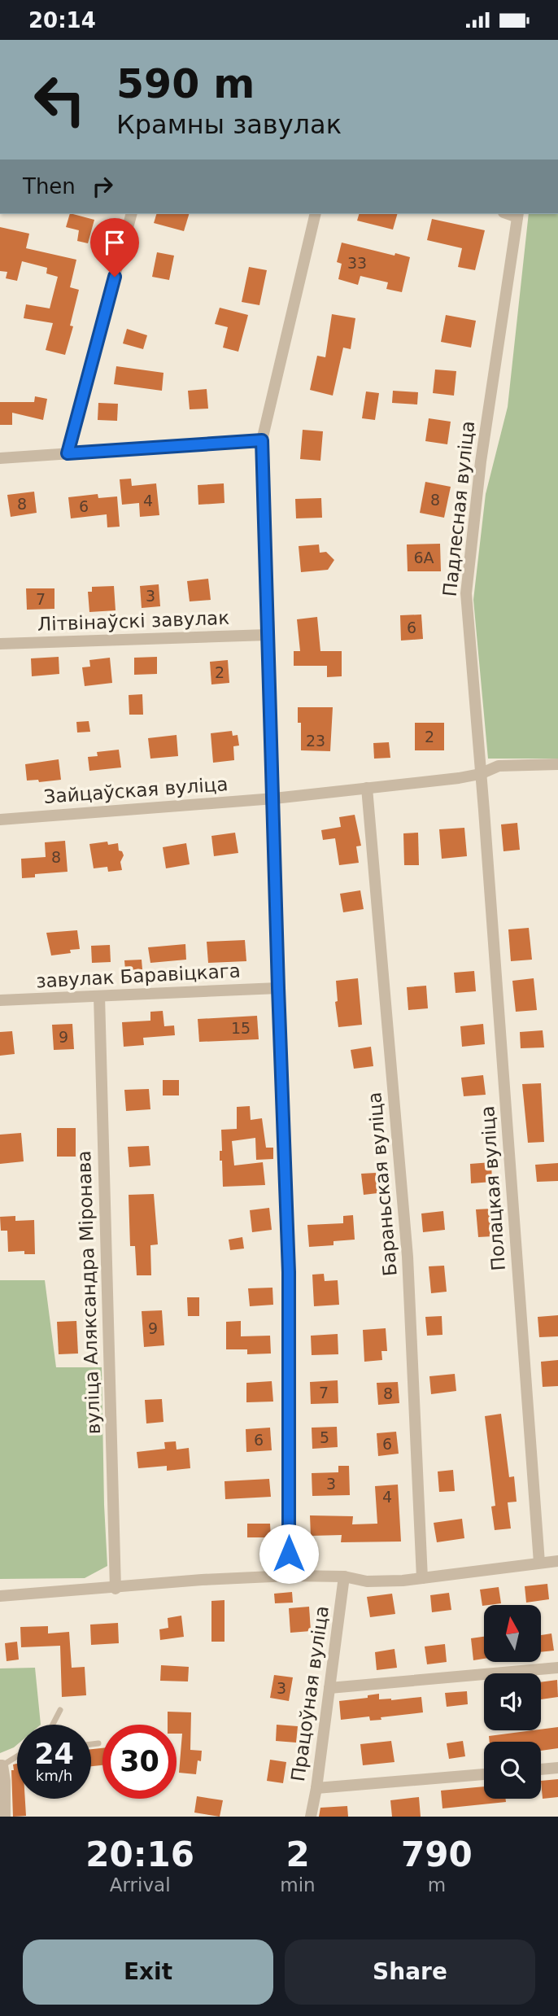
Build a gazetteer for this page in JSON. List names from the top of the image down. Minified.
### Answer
{"streets":{"street":["Падлесная вуліца","Літвінаўскі завулак","Зайцаўская вуліца","завулак Баравіцкага","Бараньская вуліца","Полацкая вуліца","вуліца Аляксандра Міронава","Працоўная вуліца"]},"crossings":[["Падлесная вуліца","Зайцаўская вуліца"],["Падлесная вуліца","Полацкая вуліца"],["Зайцаўская вуліца","Бараньская вуліца"],["завулак Баравіцкага","вуліца Аляксандра Міронава"]],"house_numbers":["33","8","4","8","6","6А","3","7","6","2","2","23","8","15","9","9","7","8","5","6","6","3","4","3"],"north":"top","page":{"status":"20:14","turn":["590 m","Крамны завулак"],"then":"Then","speed":"24 km/h","limit":"30","eta":["20:16","Arrival","2","min","790","m"],"buttons":["Exit","Share"]}}
